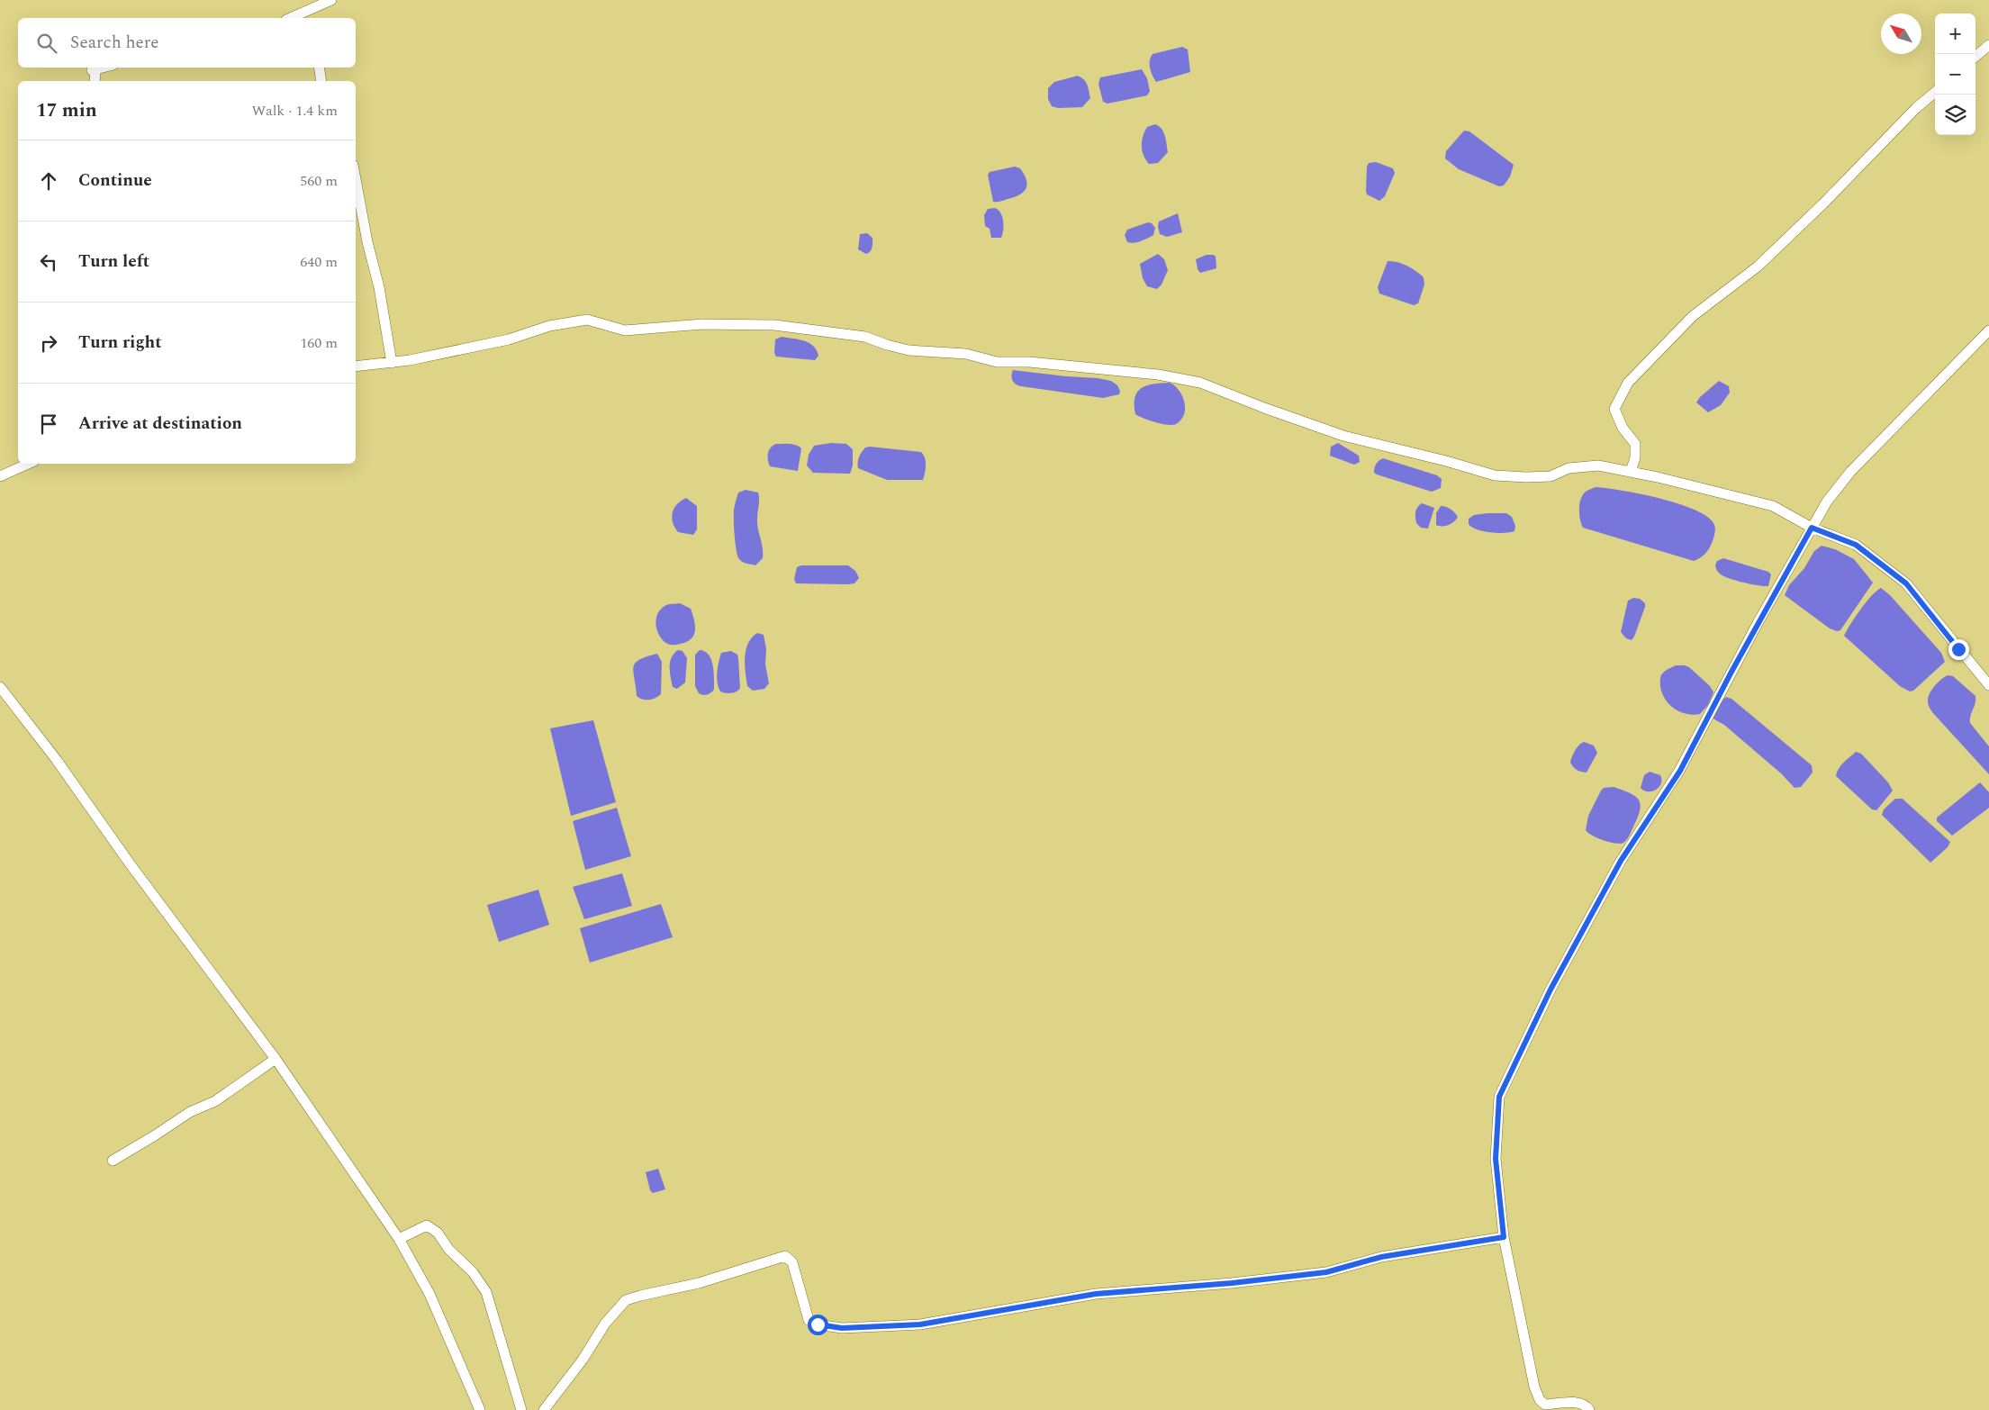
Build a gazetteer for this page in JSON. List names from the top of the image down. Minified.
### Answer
{"north":"top left","page":{"map_buttons":["+","−"],"search":"Search here","heading":["17 min","Walk · 1.4 km"],"list":[["Continue","560 m"],["Turn left","640 m"],["Turn right","160 m"],"Arrive at destination"]}}
